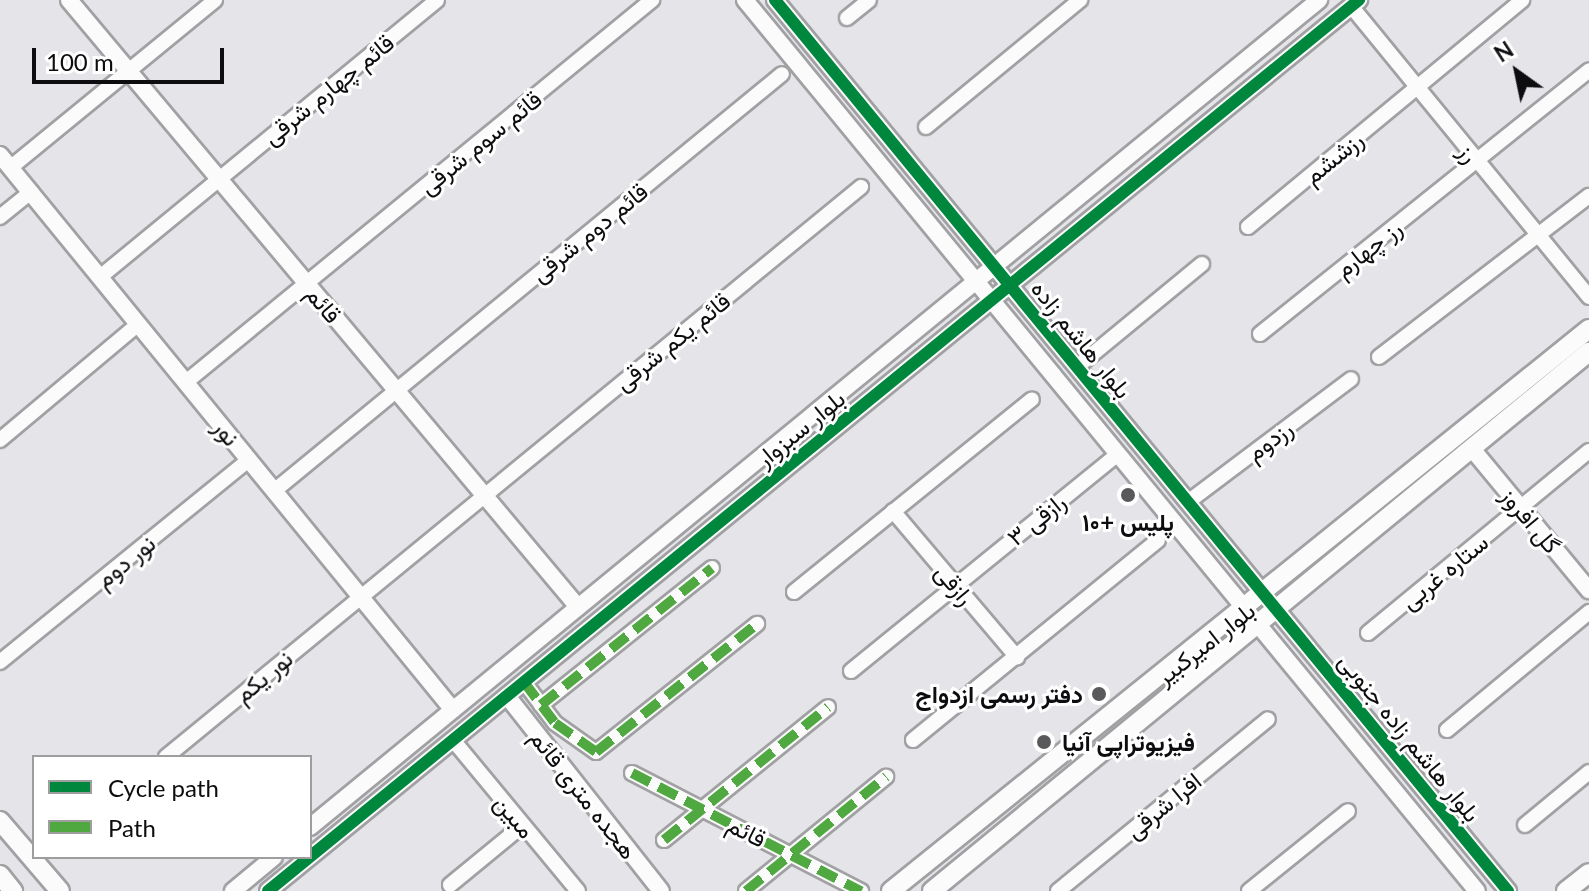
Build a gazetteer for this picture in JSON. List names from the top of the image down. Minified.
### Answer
{"streets":{"main road":["بلوار امیرکبیر"],"street":["قائم چهارم شرقی","قائم سوم شرقی","رز","رزششم","قائم دوم شرقی","رز چهارم","قائم","بلوار هاشم زاده","قائم یکم شرقی","بلوار سبزوار","نور","رزدوم","رازقی ۳","گل افروز","نور دوم","ستاره غربی","رازقی","نور یکم","بلوار هاشم زاده جنوبی","هجده متری قائم","افرا شرقی","مبین"]},"crossings":[["قائم چهارم شرقی","قائم"],["قائم چهارم شرقی","نور"],["قائم سوم شرقی","قائم"],["قائم سوم شرقی","نور"],["رز","رزششم"],["رز","رز چهارم"],["رز","بلوار سبزوار"],["قائم دوم شرقی","قائم"],["قائم دوم شرقی","نور"],["قائم","قائم یکم شرقی"],["قائم","بلوار سبزوار"],["بلوار هاشم زاده","بلوار سبزوار"],["بلوار هاشم زاده","رزدوم"],["بلوار هاشم زاده","رازقی ۳"],["بلوار هاشم زاده","بلوار امیرکبیر"],["بلوار هاشم زاده","بلوار هاشم زاده جنوبی"],["قائم یکم شرقی","نور"],["قائم یکم شرقی","نور یکم"],["بلوار سبزوار","نور"],["بلوار سبزوار","هجده متری قائم"],["بلوار سبزوار","مبین"],["نور","نور دوم"],["نور","نور یکم"],["رازقی ۳","رازقی"],["گل افروز","ستاره غربی"],["گل افروز","بلوار امیرکبیر"],["بلوار امیرکبیر","بلوار هاشم زاده جنوبی"]],"places":["پلیس +۱۰","دفتر رسمی ازدواج","فیزیوتراپی آنیا"],"legend":["Cycle path","Path"],"scale_bar":"100 m","north":"top left"}
